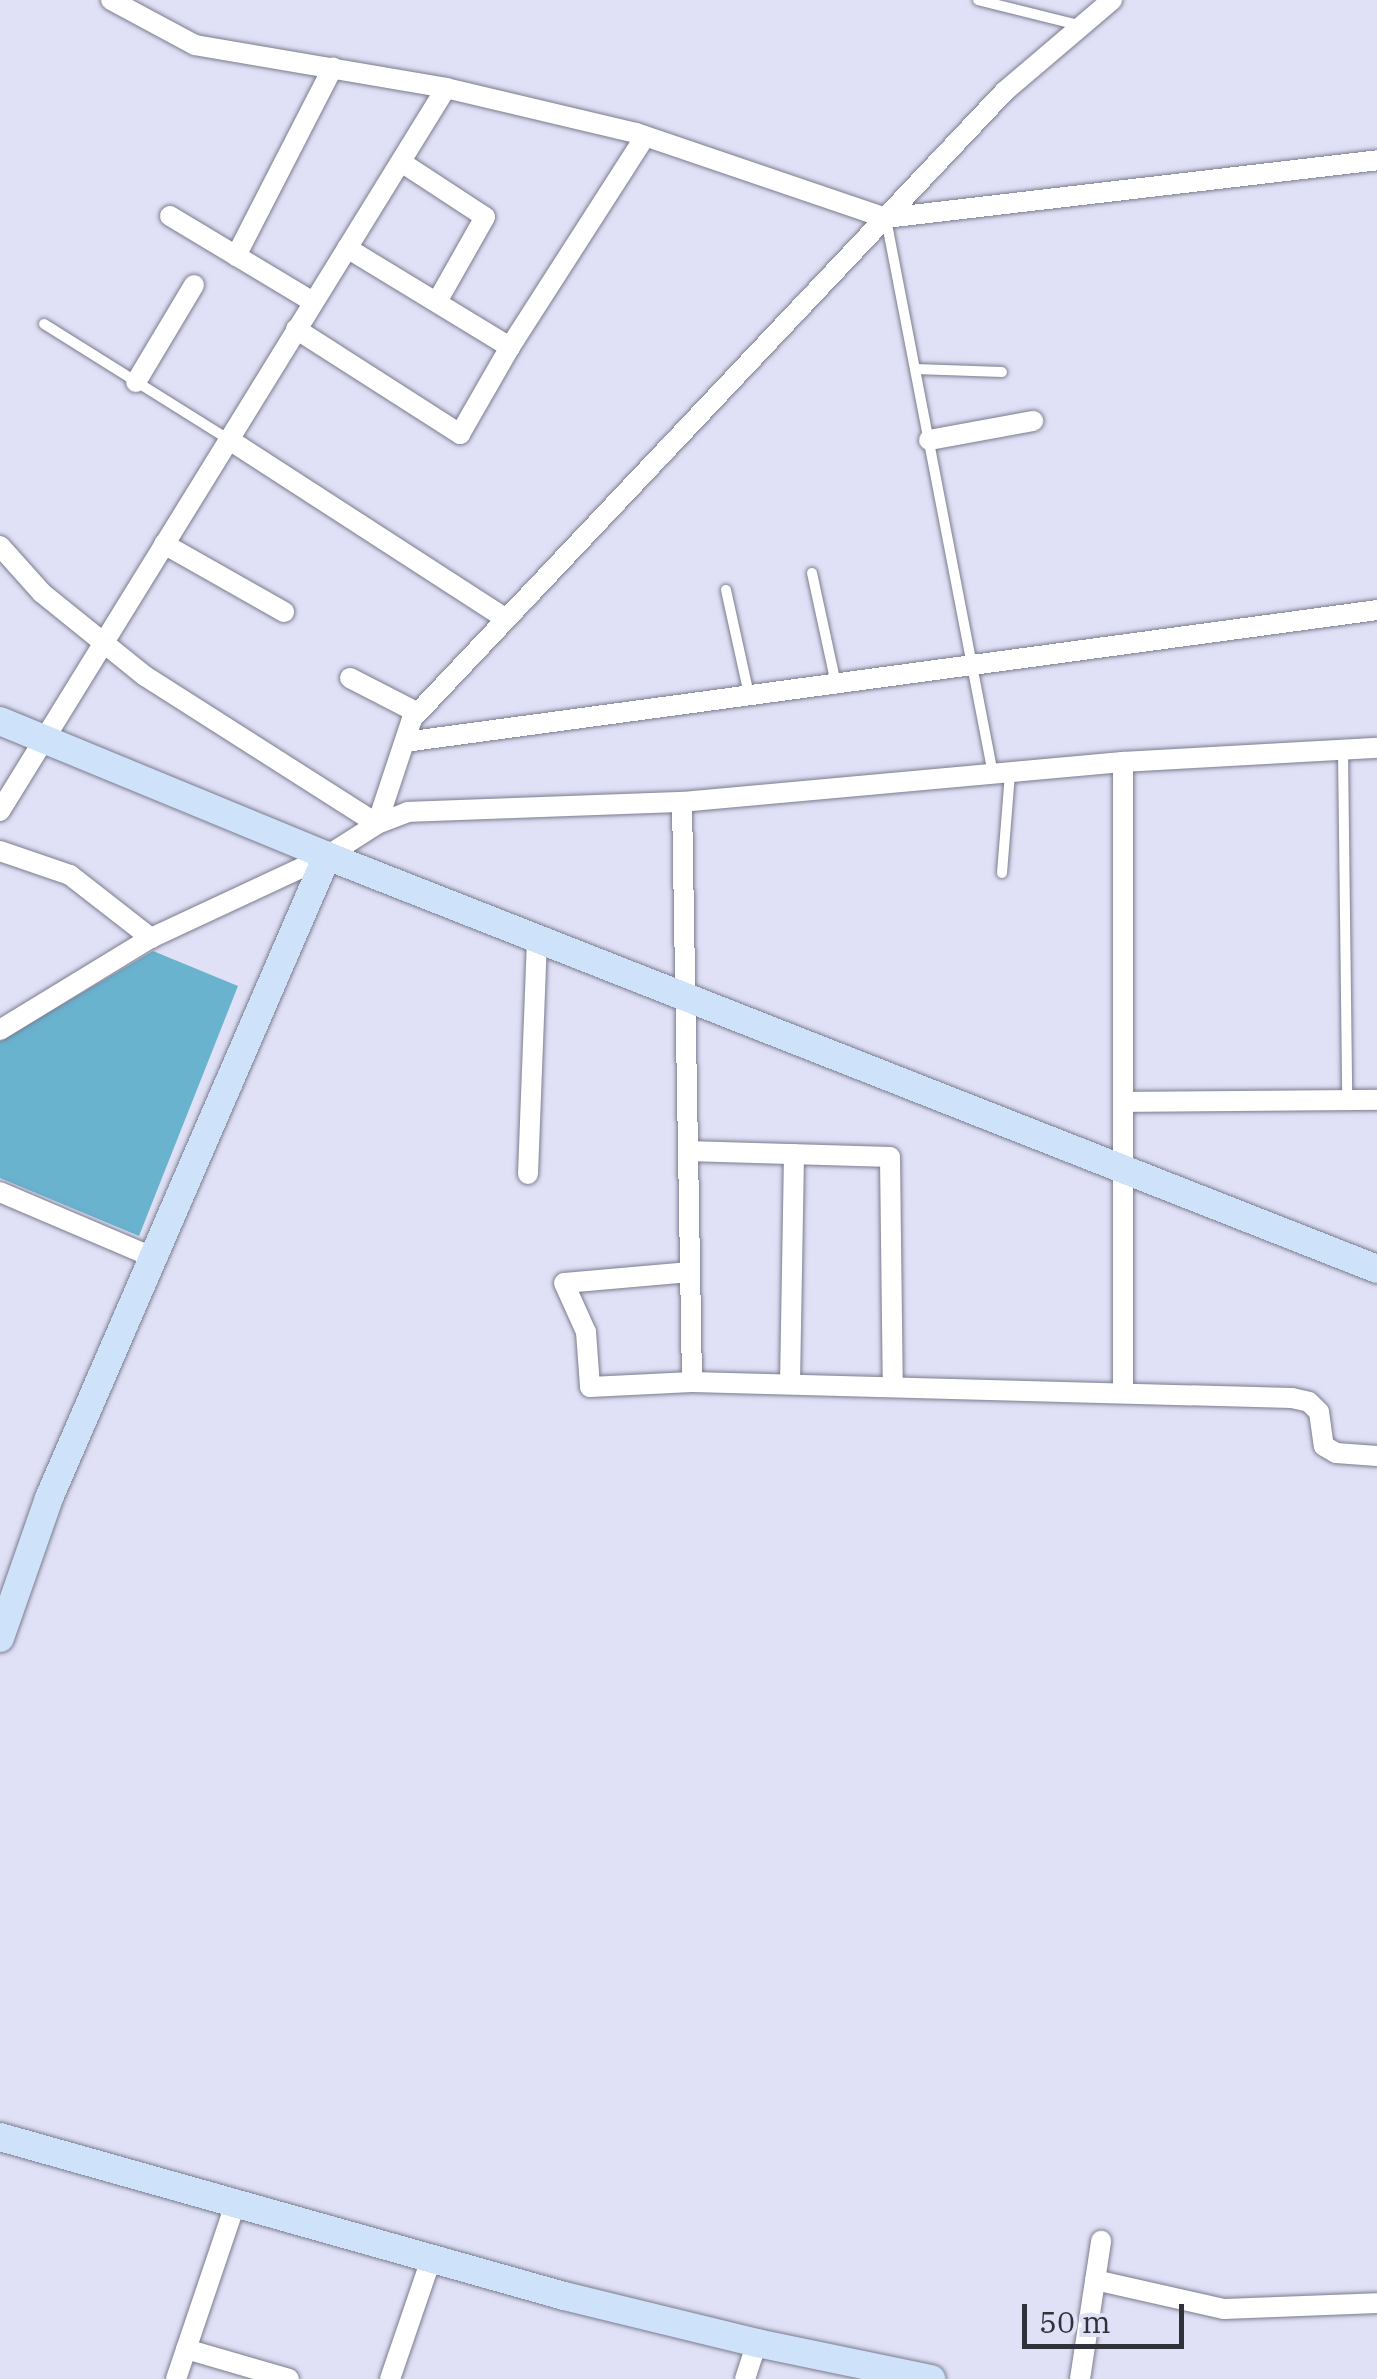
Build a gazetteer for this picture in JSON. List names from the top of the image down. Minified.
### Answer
{"scale_bar":"50 m"}
